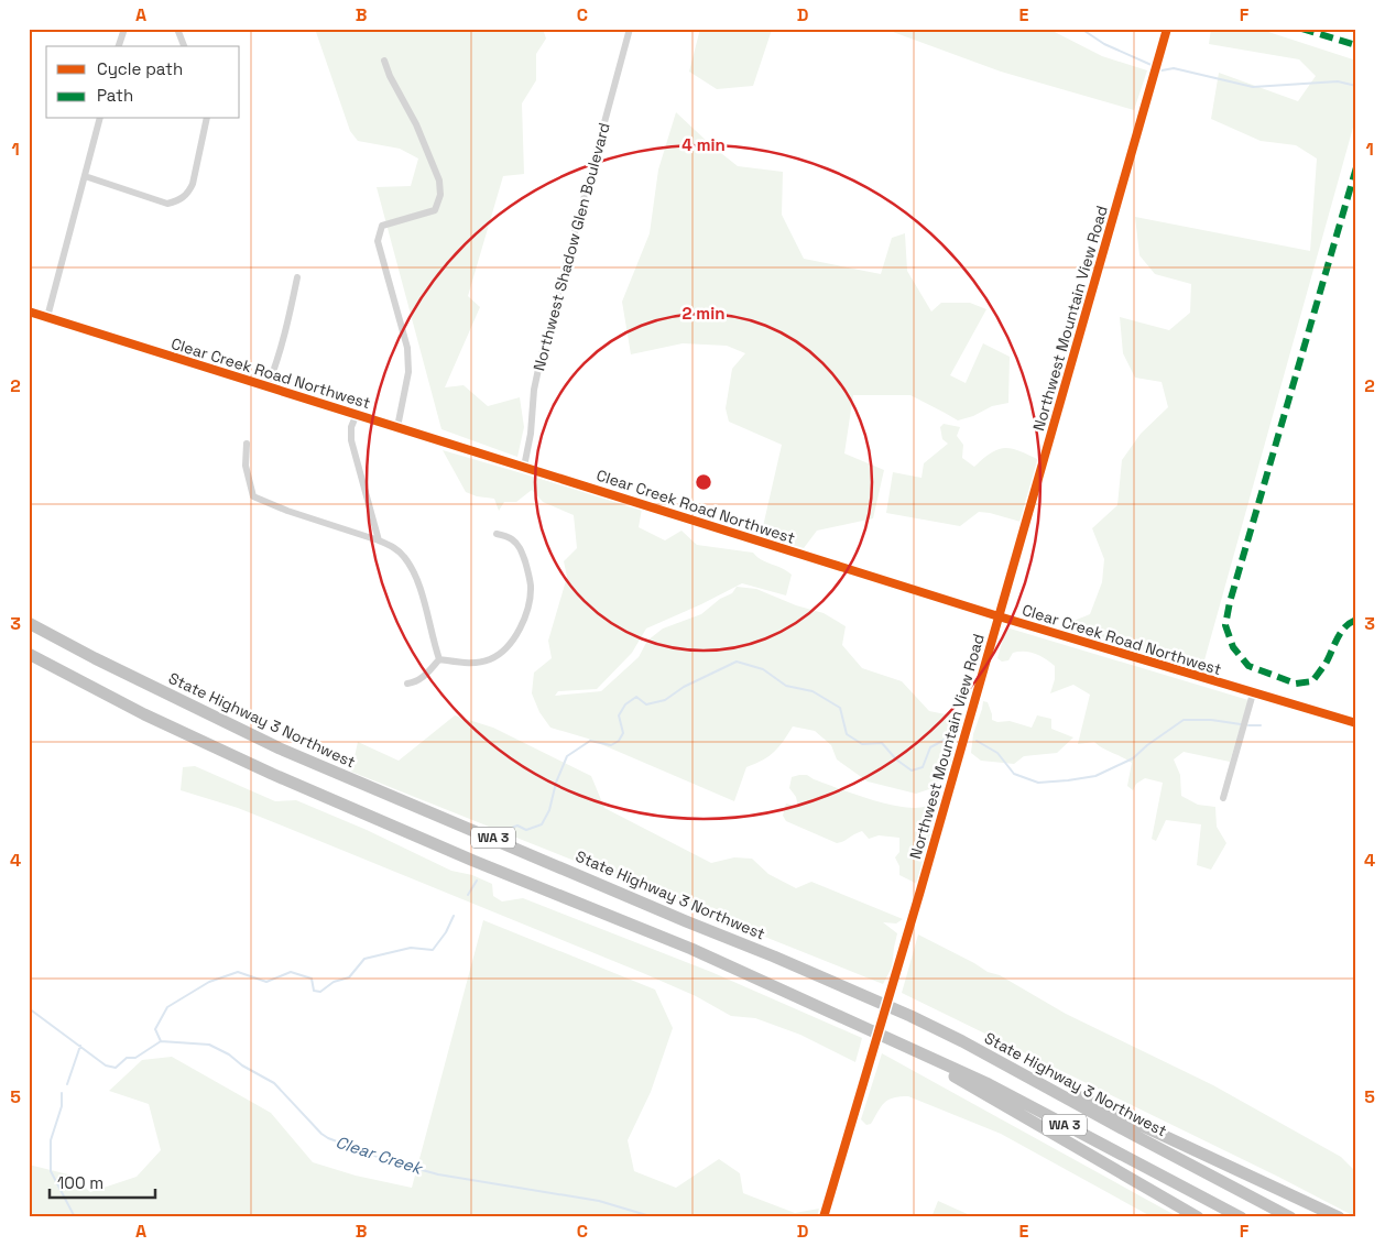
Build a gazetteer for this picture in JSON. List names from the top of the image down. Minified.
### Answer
{"streets":{"highway":["State Highway 3 Northwest","WA 3"],"main road":["Clear Creek Road Northwest"],"street":["Northwest Shadow Glen Boulevard","Northwest Mountain View Road"]},"crossings":[["Northwest Shadow Glen Boulevard","Clear Creek Road Northwest"],["Northwest Mountain View Road","Clear Creek Road Northwest"]],"water":["Clear Creek"],"legend":["Cycle path","Path"],"scale_bar":"100 m","grid":{"columns":["A","B","C","D","E","F"],"rows":["1","2","3","4","5"]},"rings":["4 min","2 min"]}
